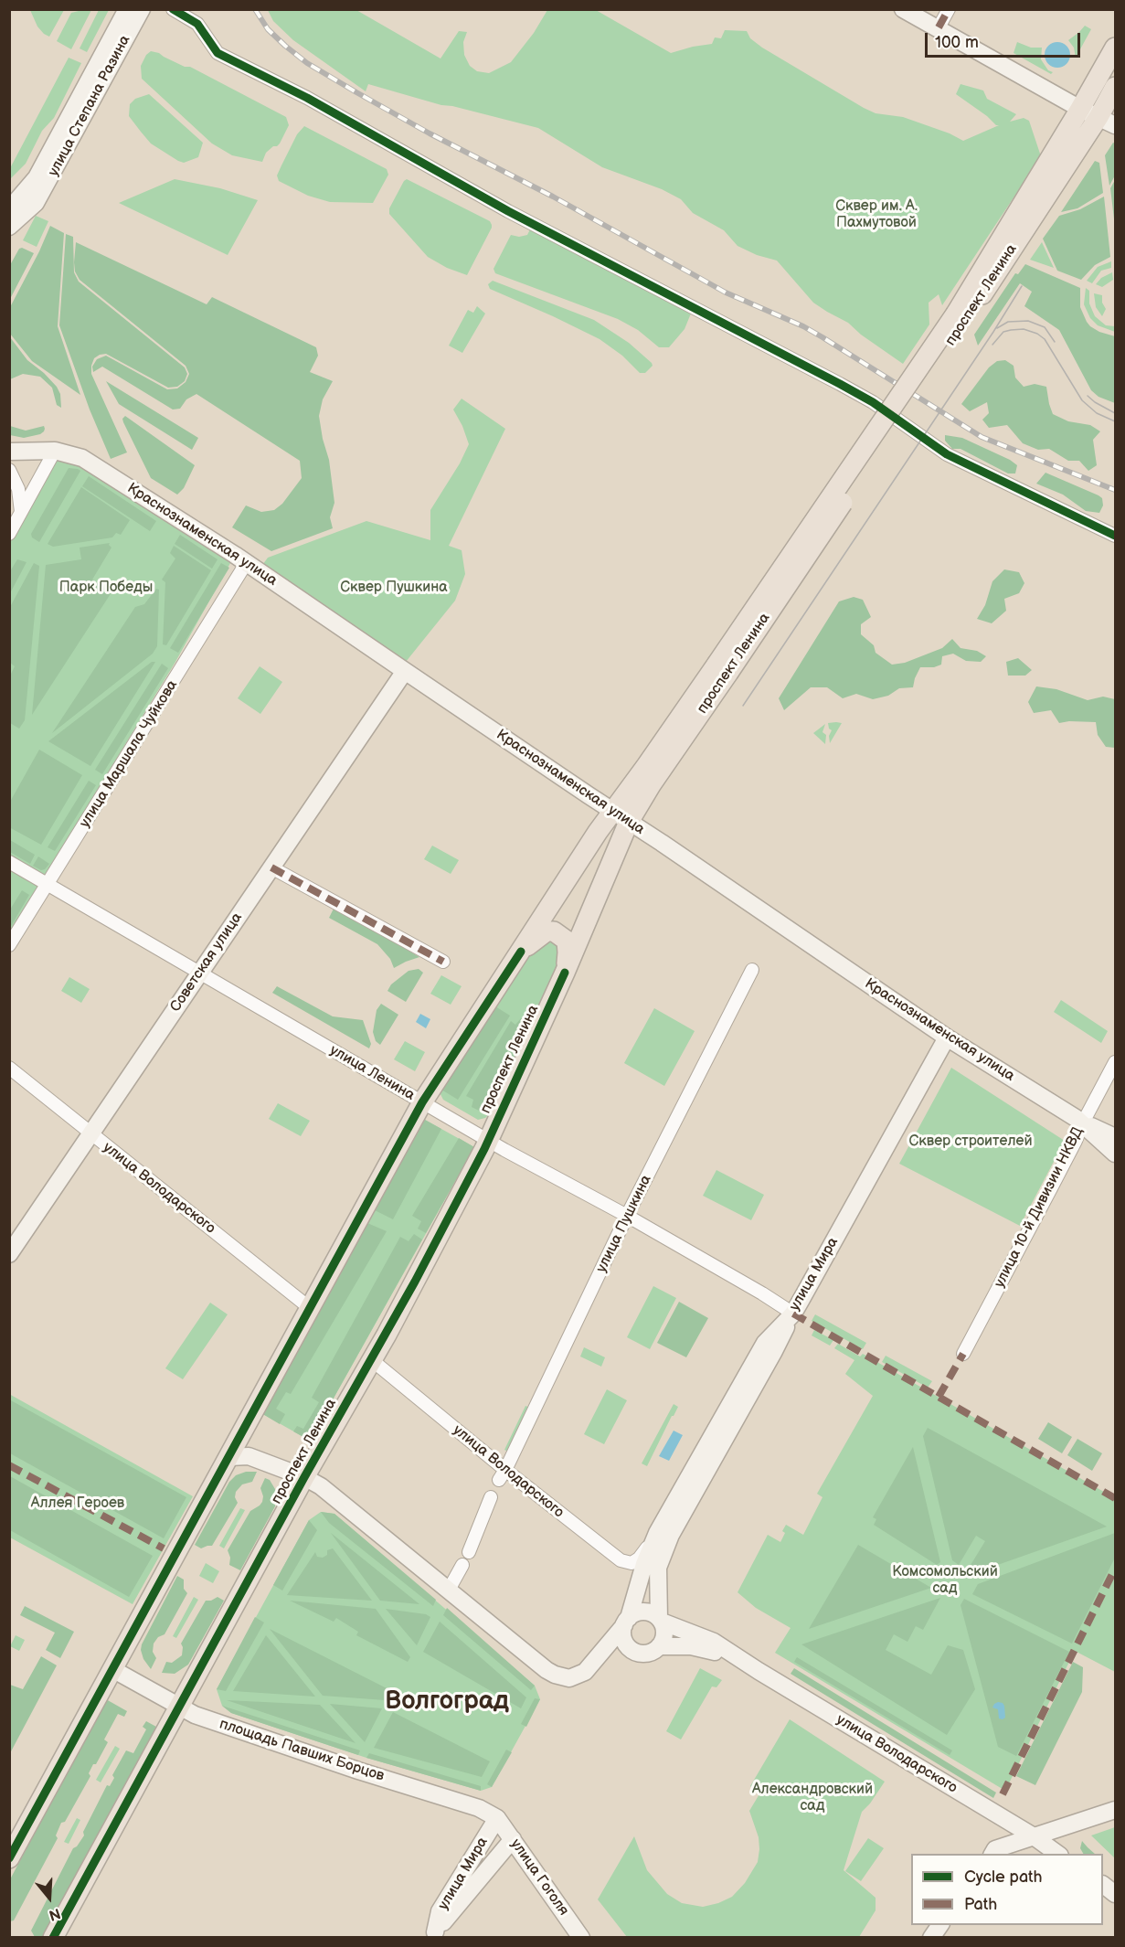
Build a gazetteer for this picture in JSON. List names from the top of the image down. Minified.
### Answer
{"streets":{"main road":["проспект Ленина"],"street":["улица Степана Разина","Краснознаменская улица","улица Маршала Чуйкова","Советская улица","улица Ленина","улица Володарского","улица 10-й Дивизии НКВД","улица Пушкина","улица Мира","площадь Павших Борцов","улица Гоголя"]},"crossings":[["проспект Ленина","Краснознаменская улица"],["проспект Ленина","улица Ленина"],["проспект Ленина","улица Володарского"],["проспект Ленина","площадь Павших Борцов"],["Краснознаменская улица","улица Маршала Чуйкова"],["Краснознаменская улица","Советская улица"],["Краснознаменская улица","улица 10-й Дивизии НКВД"],["Краснознаменская улица","улица Мира"],["улица Маршала Чуйкова","улица Ленина"],["Советская улица","улица Ленина"],["Советская улица","улица Володарского"],["улица Ленина","улица Пушкина"],["улица Ленина","улица Мира"],["улица Володарского","улица Пушкина"],["улица Володарского","улица Мира"],["улица Мира","площадь Павших Борцов"],["улица Мира","улица Гоголя"],["площадь Павших Борцов","улица Гоголя"]],"districts":["Волгоград"],"parks":["Сквер им. А. Пахмутовой","Парк Победы","Сквер Пушкина","Сквер строителей","Аллея Героев","Комсомольский сад","Александровский сад"],"legend":["Cycle path","Path"],"scale_bar":"100 m","north":"bottom"}
